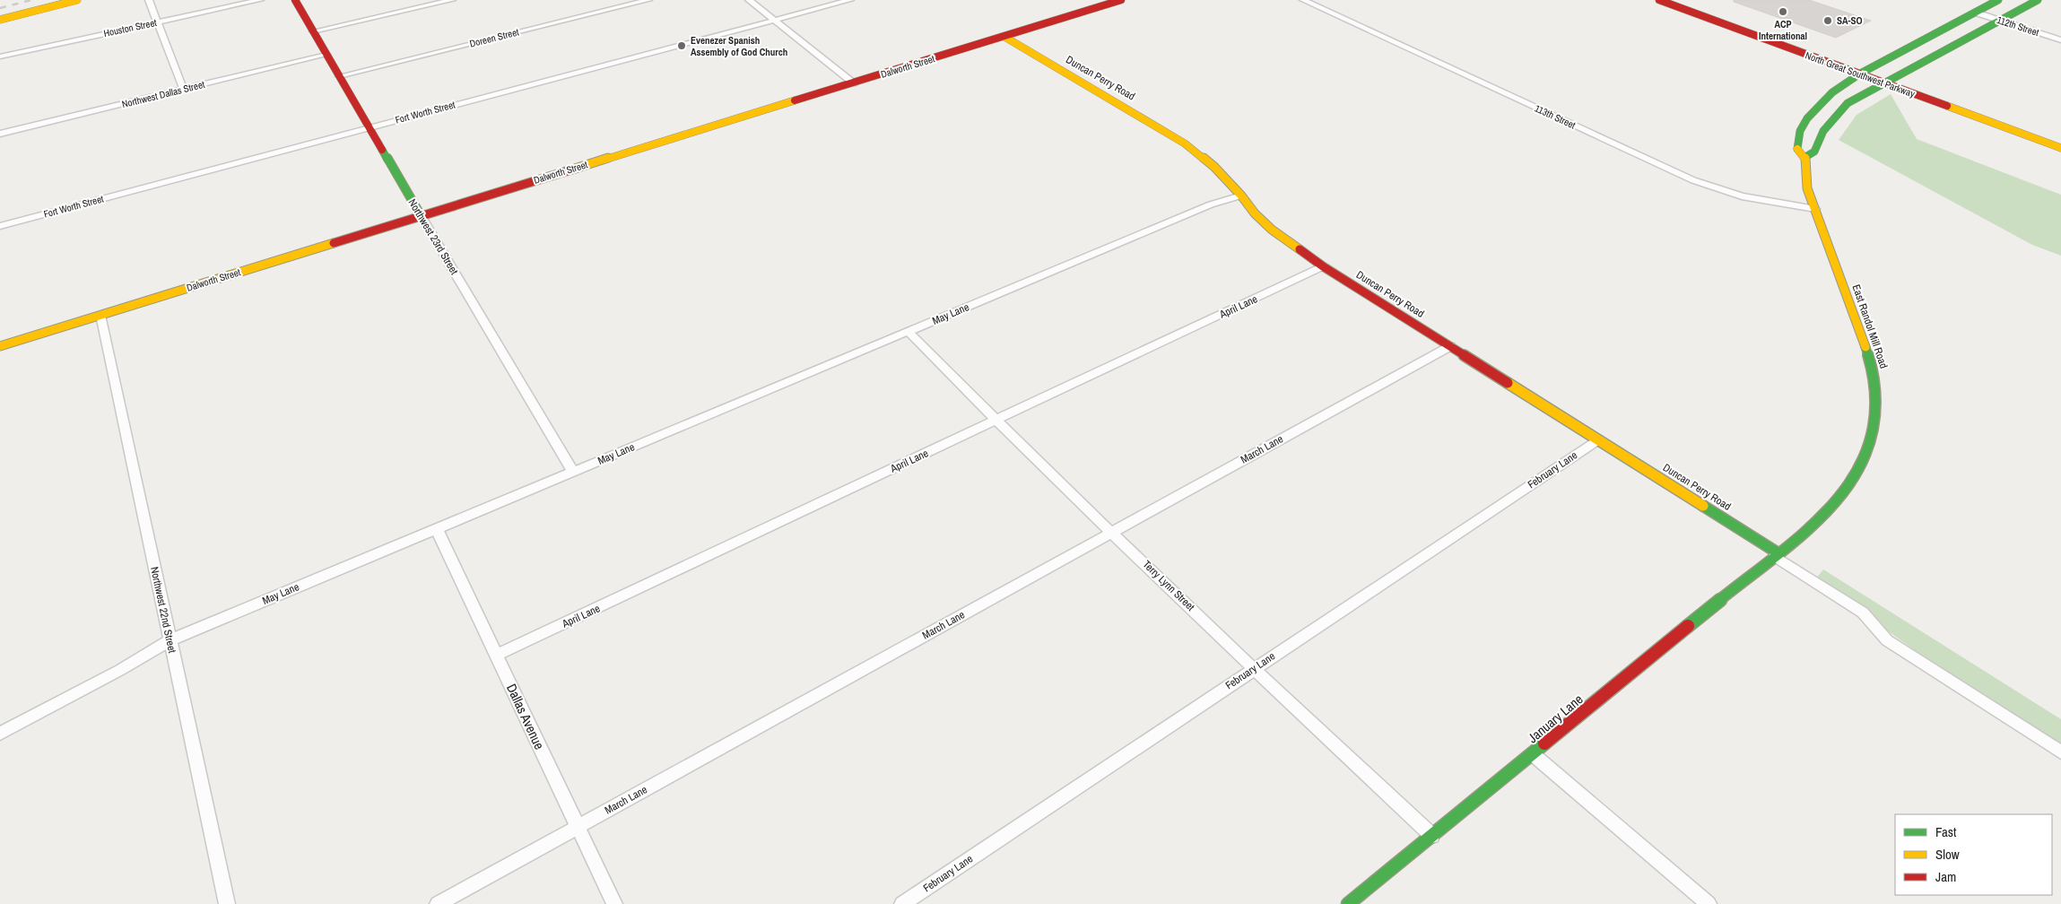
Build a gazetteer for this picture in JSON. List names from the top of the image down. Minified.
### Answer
{"streets":{"street":["112th Street","Houston Street","Doreen Street","Dalworth Street","North Great Southwest Parkway","Duncan Perry Road","Northwest Dallas Street","Fort Worth Street","113th Street","Northwest 23rd Street","April Lane","May Lane","East Randol Mill Road","March Lane","February Lane","Terry Lynn Street","Northwest 22nd Street","Dallas Avenue","January Lane"]},"crossings":[["112th Street","East Randol Mill Road"],["Doreen Street","Northwest 23rd Street"],["Dalworth Street","Duncan Perry Road"],["Dalworth Street","Northwest 23rd Street"],["Dalworth Street","Northwest 22nd Street"],["North Great Southwest Parkway","East Randol Mill Road"],["Duncan Perry Road","April Lane"],["Duncan Perry Road","May Lane"],["Duncan Perry Road","East Randol Mill Road"],["Duncan Perry Road","March Lane"],["Duncan Perry Road","February Lane"],["Duncan Perry Road","January Lane"],["Northwest Dallas Street","Northwest 23rd Street"],["Fort Worth Street","Northwest 23rd Street"],["113th Street","East Randol Mill Road"],["Northwest 23rd Street","May Lane"],["April Lane","Terry Lynn Street"],["April Lane","Dallas Avenue"],["May Lane","Terry Lynn Street"],["May Lane","Northwest 22nd Street"],["May Lane","Dallas Avenue"],["East Randol Mill Road","January Lane"],["March Lane","Terry Lynn Street"],["March Lane","Dallas Avenue"],["February Lane","Terry Lynn Street"],["Terry Lynn Street","January Lane"]],"places":["ACP International","SA-SO","Evenezer Spanish Assembly of God Church"],"legend":["Fast","Slow","Jam"]}
